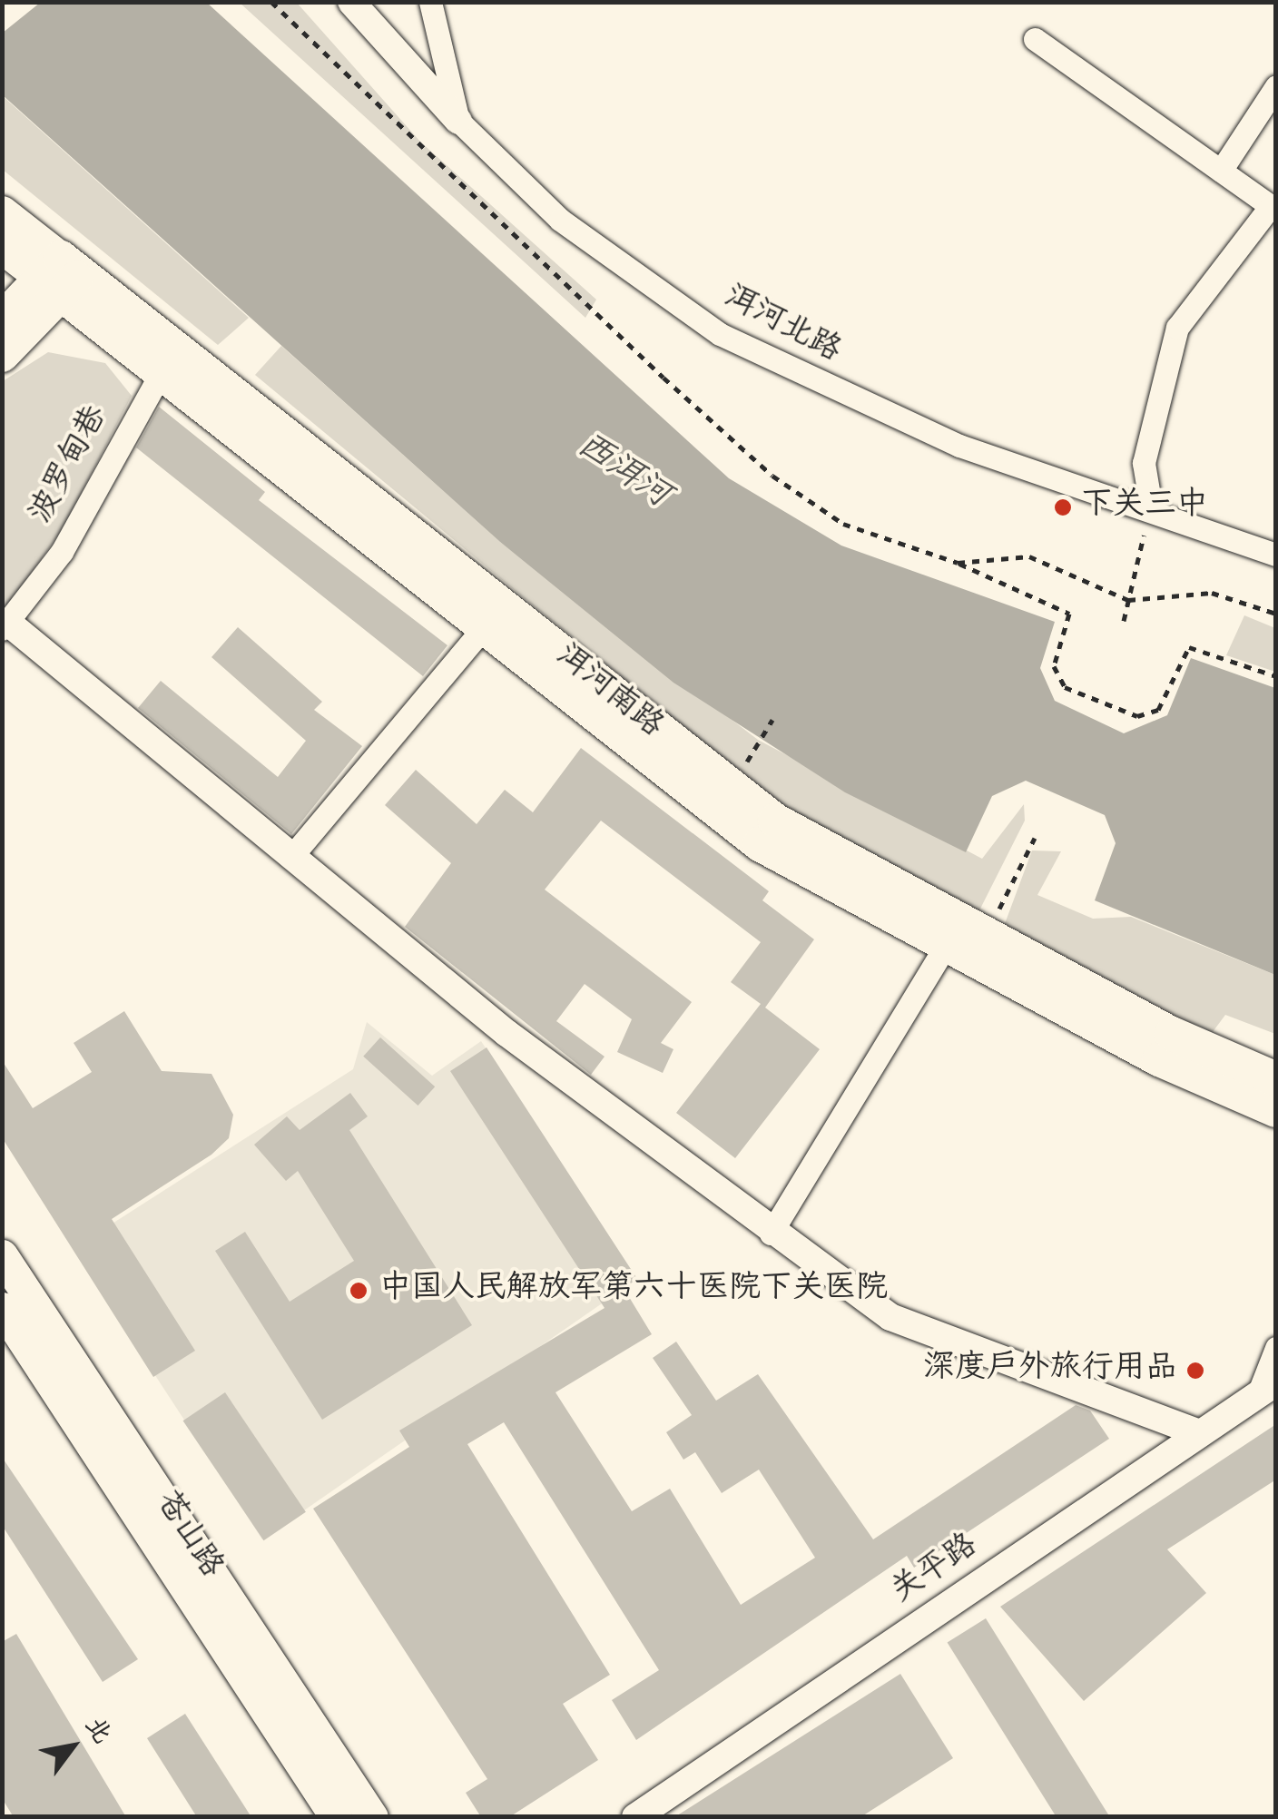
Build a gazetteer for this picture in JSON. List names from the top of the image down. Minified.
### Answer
{"streets":{"main road":["洱河南路","苍山路"],"street":["洱河北路","波罗甸巷","关平路"]},"crossings":[["波罗甸巷","洱河南路"]],"water":["西洱河"],"places":["下关三中","中国人民解放军第六十医院下关医院","深度户外旅行用品"],"north":"top right"}
